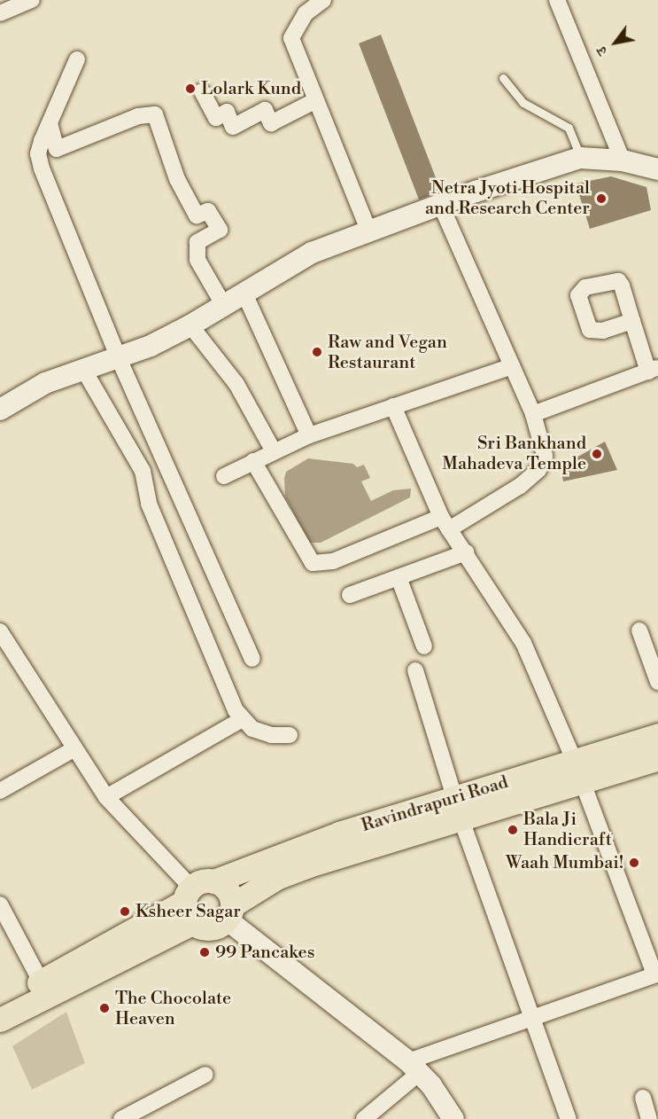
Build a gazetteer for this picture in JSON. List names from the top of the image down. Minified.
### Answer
{"streets":{"main road":["Ravindrapuri Road"]},"places":["Lolark Kund","Netra Jyoti Hospital and Research Center","Raw and Vegan Restaurant","Sri Bankhand Mahadeva Temple","Bala Ji Handicraft","Waah Mumbai!","Ksheer Sagar","99 Pancakes","The Chocolate Heaven"],"north":"bottom left"}
